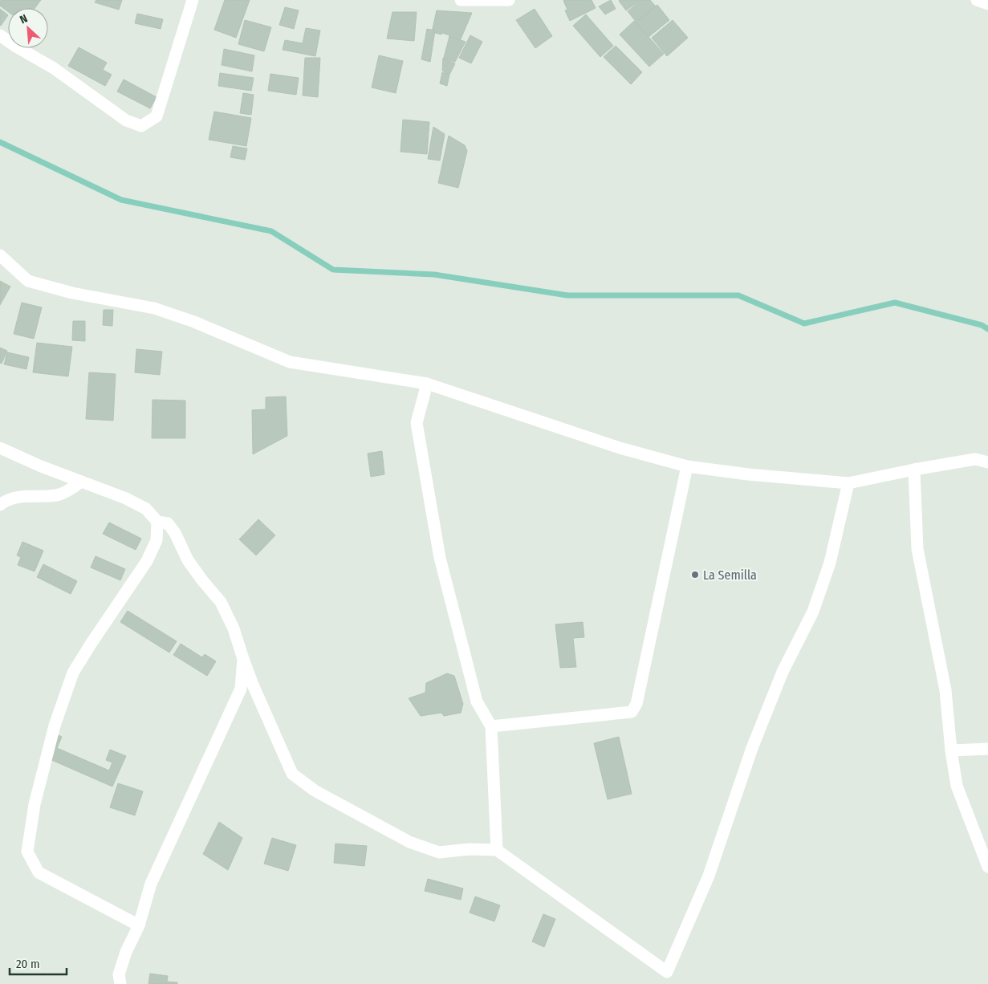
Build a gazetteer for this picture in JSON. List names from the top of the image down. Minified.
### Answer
{"places":["La Semilla"],"scale_bar":"20 m","north":"top left"}
